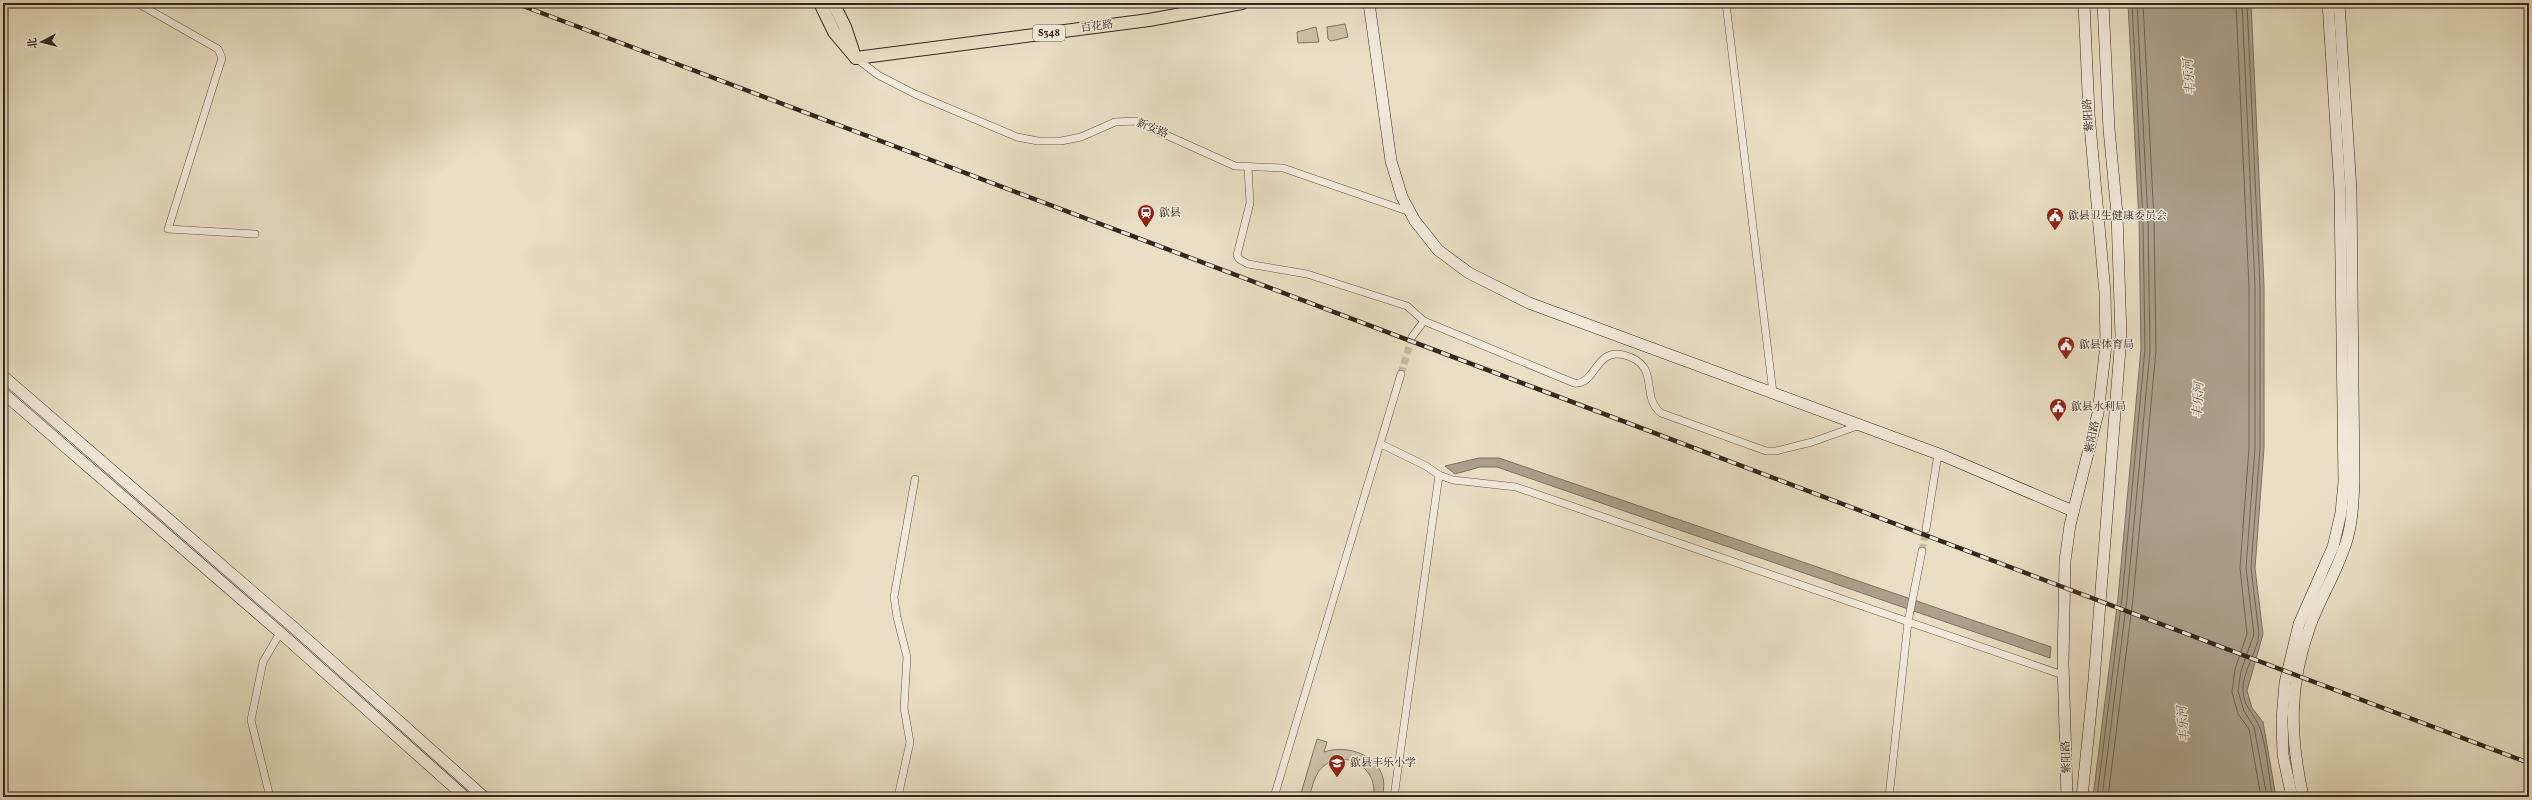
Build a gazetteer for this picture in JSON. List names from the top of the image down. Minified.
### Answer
{"streets":{"main road":["百花路","S348","紫阳路","新安路"]},"crossings":[["百花路","新安路"]],"water":["丰乐河"],"places":{"station":["歙县"],"public building":["歙县卫生健康委员会","歙县体育局","歙县水利局"],"school or university":["歙县丰乐小学"]},"north":"left"}
